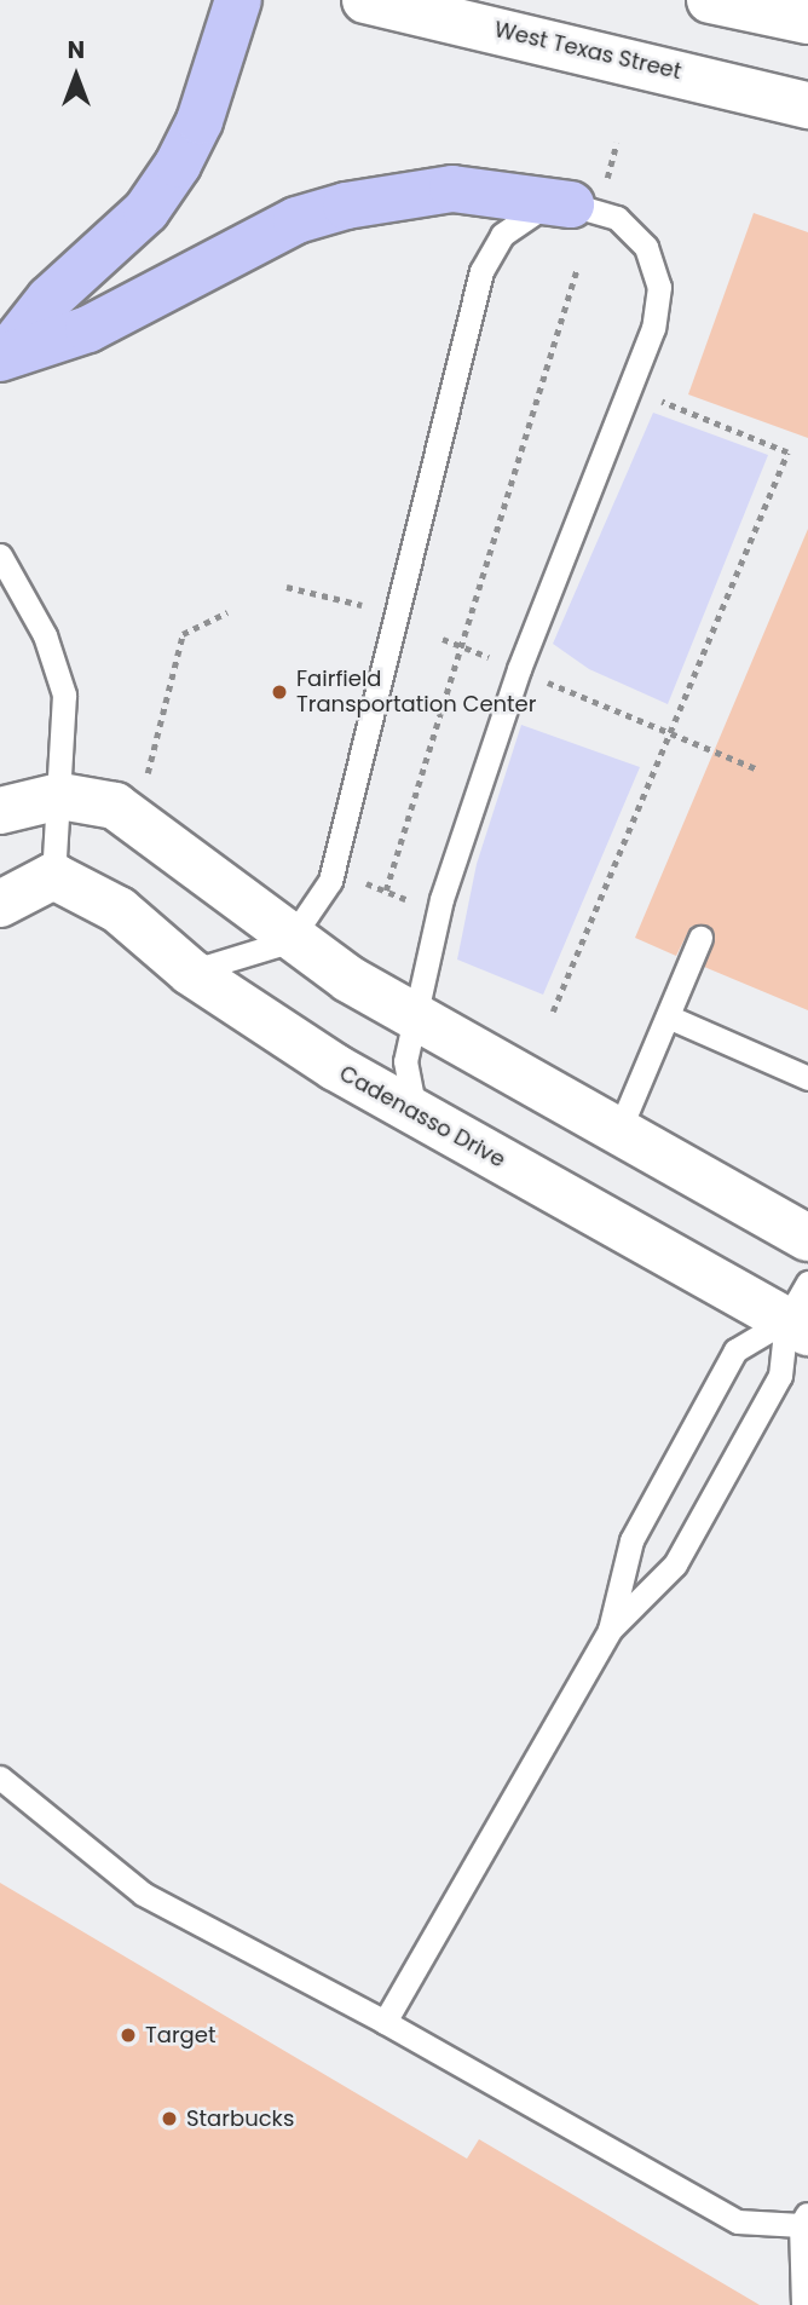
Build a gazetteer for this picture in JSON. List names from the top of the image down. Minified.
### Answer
{"streets":{"street":["West Texas Street","Cadenasso Drive"]},"places":["Fairfield Transportation Center","Target","Starbucks"],"north":"top"}
